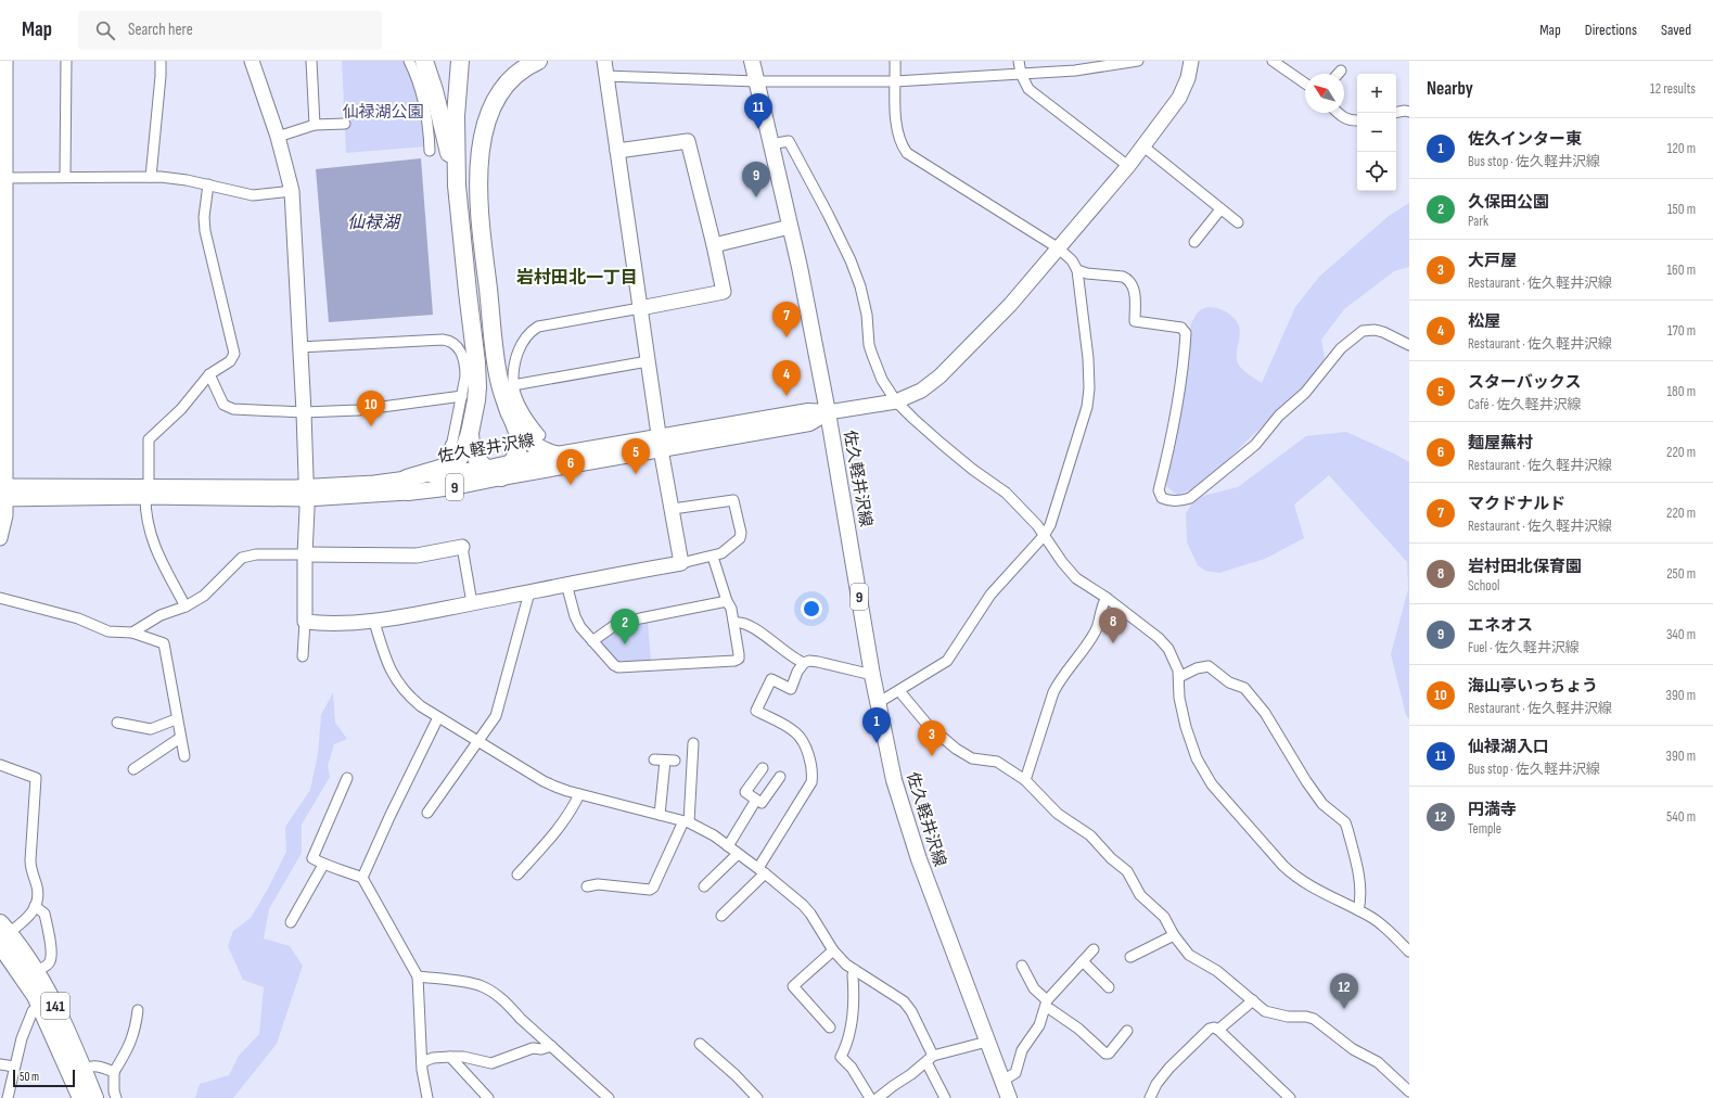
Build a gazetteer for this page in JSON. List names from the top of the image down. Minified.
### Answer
{"streets":{"highway":["141"],"main road":["佐久軽井沢線","9"]},"districts":["岩村田北一丁目"],"water":["仙禄湖"],"parks":["仙禄湖公園"],"scale_bar":"50 m","north":"top left","page":{"header":"Map","search":"Search here","nav":["Map","Directions","Saved"],"heading":["Nearby","12 results"],"map_buttons":["+","−"],"pins":["11","9","7","4","10","5","6","8","2","1","3","12"],"list":[{"mark":"1","name":"佐久インター東","note":"Bus stop · 佐久軽井沢線","value":"120 m"},{"mark":"2","name":"久保田公園","note":"Park","value":"150 m"},{"mark":"3","name":"大戸屋","note":"Restaurant · 佐久軽井沢線","value":"160 m"},{"mark":"4","name":"松屋","note":"Restaurant · 佐久軽井沢線","value":"170 m"},{"mark":"5","name":"スターバックス","note":"Café · 佐久軽井沢線","value":"180 m"},{"mark":"6","name":"麺屋蕪村","note":"Restaurant · 佐久軽井沢線","value":"220 m"},{"mark":"7","name":"マクドナルド","note":"Restaurant · 佐久軽井沢線","value":"220 m"},{"mark":"8","name":"岩村田北保育園","note":"School","value":"250 m"},{"mark":"9","name":"エネオス","note":"Fuel · 佐久軽井沢線","value":"340 m"},{"mark":"10","name":"海山亭いっちょう","note":"Restaurant · 佐久軽井沢線","value":"390 m"},{"mark":"11","name":"仙禄湖入口","note":"Bus stop · 佐久軽井沢線","value":"390 m"},{"mark":"12","name":"円満寺","note":"Temple","value":"540 m"}],"scale":"50 m"}}
